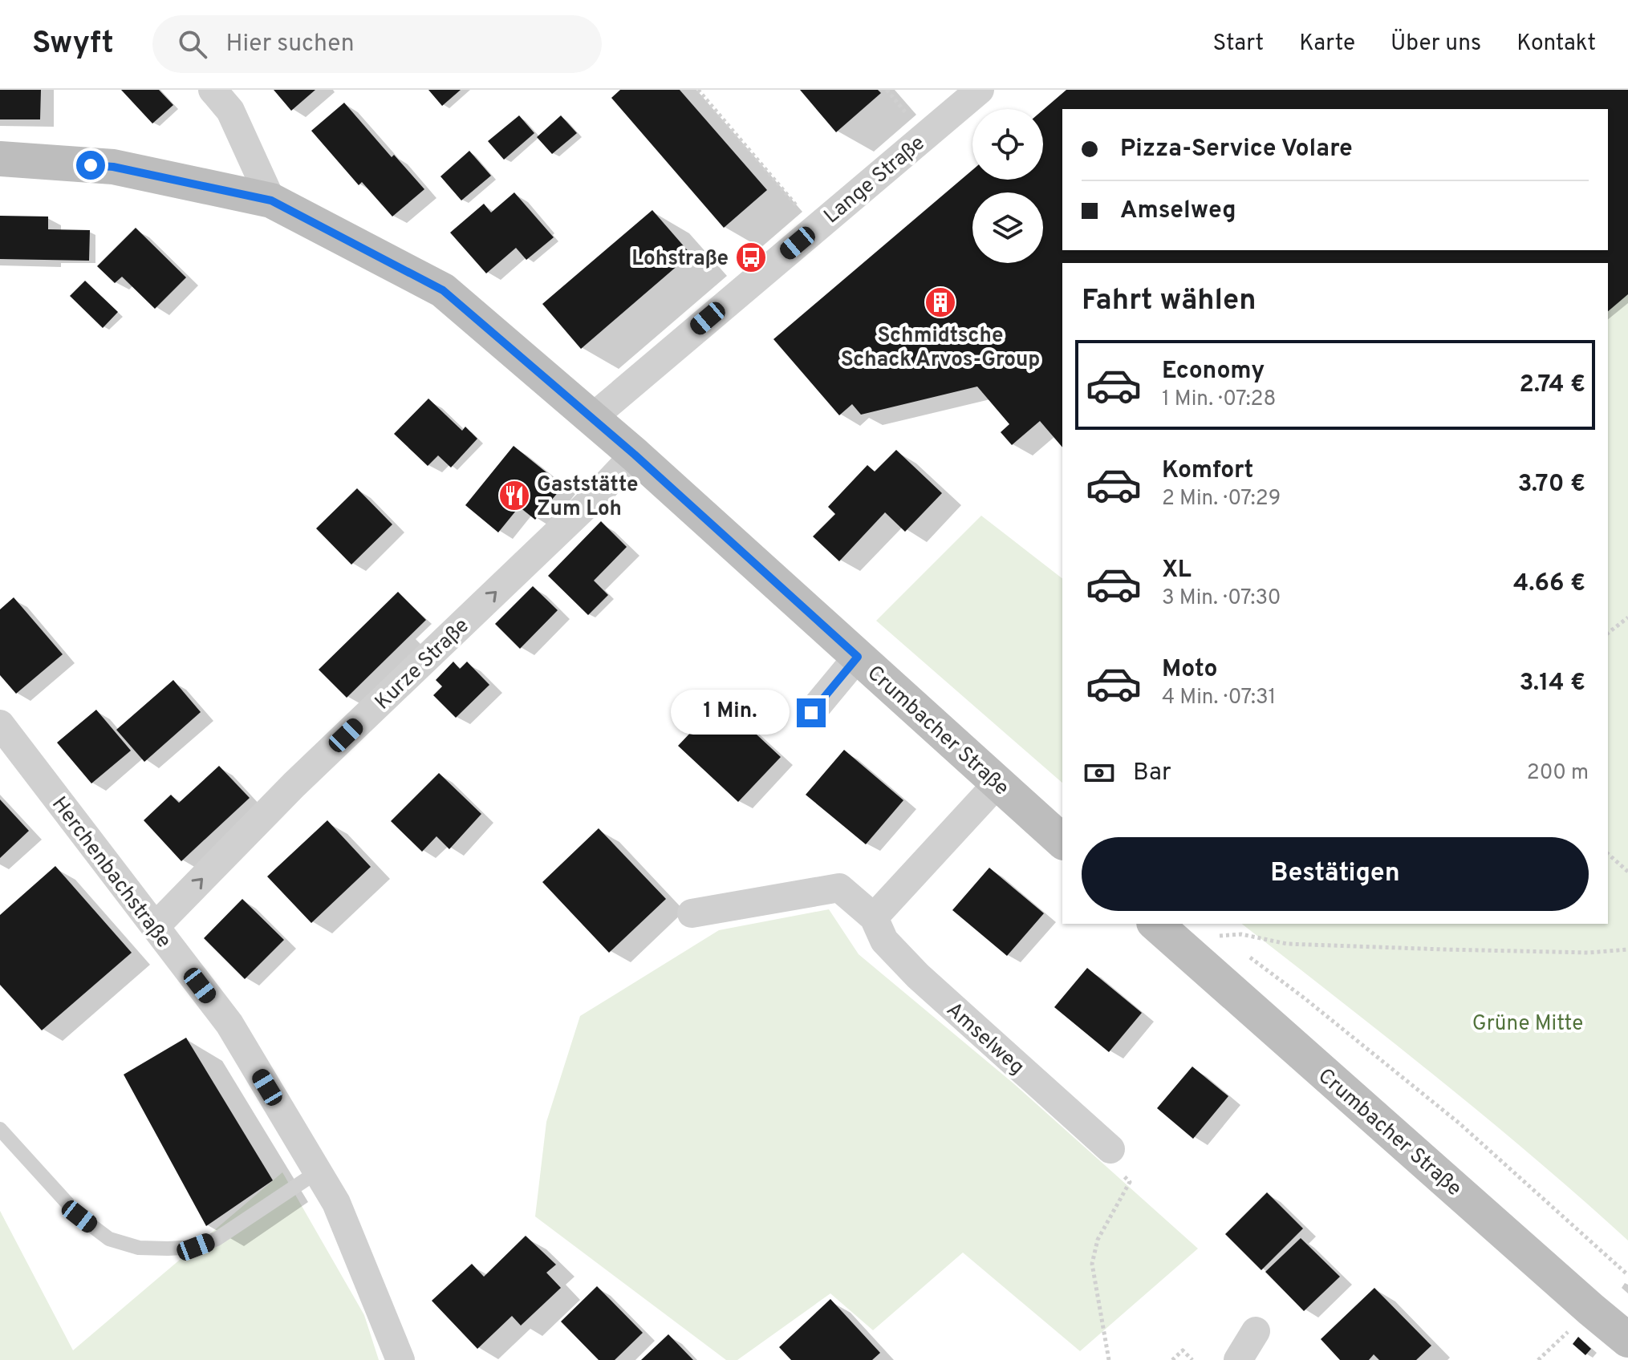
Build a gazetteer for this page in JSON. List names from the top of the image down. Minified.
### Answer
{"streets":{"main road":["Crumbacher Straße"],"street":["Lange Straße","Kurze Straße","Herchenbachstraße","Amselweg"]},"crossings":[["Lange Straße","Crumbacher Straße"],["Kurze Straße","Crumbacher Straße"],["Kurze Straße","Herchenbachstraße"]],"one_way":["Kurze Straße"],"parks":["Grüne Mitte"],"places":{"bus stop":["Lohstraße"],"building":["Schmidtsche Schack Arvos-Group"],"restaurant":["Gaststätte Zum Loh"]},"page":{"header":"Swyft","search":"Hier suchen","nav":["Start","Karte","Über uns","Kontakt"],"banner":["Pizza-Service Volare","Amselweg"],"heading":"Fahrt wählen","list":[{"name":"Economy","note":"1 Min. · 07:28","value":"2.74 €"},{"name":"Komfort","note":"2 Min. · 07:29","value":"3.70 €"},{"name":"XL","note":"3 Min. · 07:30","value":"4.66 €"},{"name":"Moto","note":"4 Min. · 07:31","value":"3.14 €"}],"bubble":"1 Min.","pay":["Bar","200 m"],"buttons":"Bestätigen"}}
